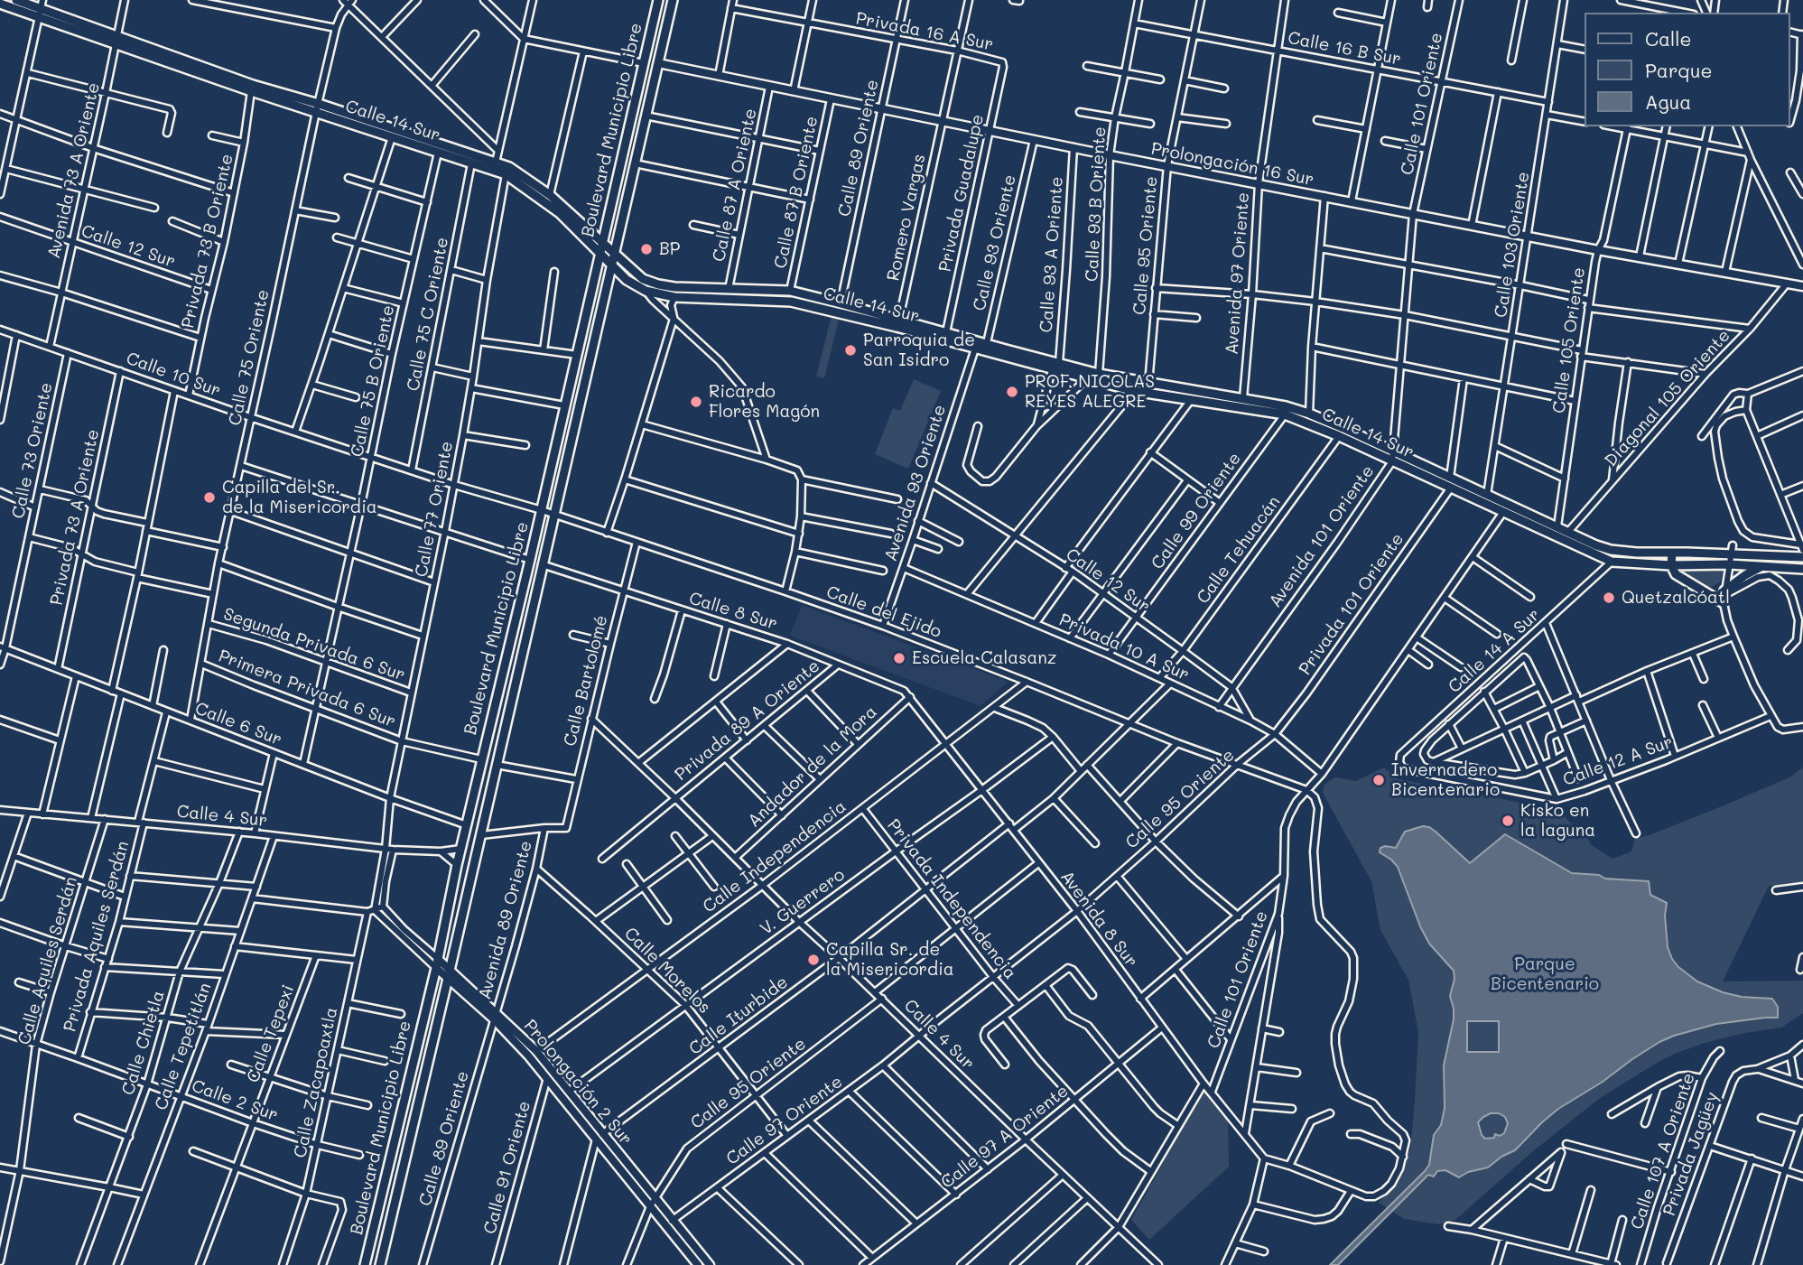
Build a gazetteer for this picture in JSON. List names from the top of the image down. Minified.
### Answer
{"streets":{"main road":["Calle 14 Sur","Boulevard Municipio Libre"],"street":["Privada 16 A Sur","Calle 16 B Sur","Calle 101 Oriente","Calle 89 Oriente","Prolongación 16 Sur","Avenida 73 A Oriente","Calle 87 A Oriente","Calle 87 B Oriente","Privada Guadalupe","Calle 93 B Oriente","Romero Vargas","Privada 73 B Oriente","Calle 93 Oriente","Calle 103 Oriente","Calle 95 Oriente","Calle 12 Sur","Calle 93 A Oriente","Avenida 97 Oriente","Calle 75 C Oriente","Calle 105 Oriente","Calle 75 Oriente","Calle 10 Sur","Calle 75 B Oriente","Diagonal 105 Oriente","Calle 73 Oriente","Avenida 93 Oriente","Calle 77 Oriente","Calle 99 Oriente","Privada 73 A Oriente","Avenida 101 Oriente","Calle Tehuacán","Privada 101 Oriente","Calle 8 Sur","Calle del Ejido","Segunda Privada 6 Sur","Privada 10 A Sur","Calle 14 A Sur","Calle Bartolomé","Primera Privada 6 Sur","Privada 89 A Oriente","Calle 6 Sur","Calle 12 A Sur","Andador de la Mora","Calle 4 Sur","Calle Independencia","Privada Independencia","V. Guerrero","Avenida 8 Sur","Avenida 89 Oriente","Privada Aquiles Serdán","Calle Aquiles Serdán","Calle Morelos","Calle Iturbide","Calle Tepexi","Calle Chietla","Calle Tepetitlán","Calle Zacapoaxtla","Prolongación 2 Sur","Calle 2 Sur","Calle 97 Oriente","Calle 97 A Oriente","Calle 107 A Oriente","Privada Jagüey","Calle 91 Oriente"]},"crossings":[["Privada 16 A Sur","Calle 89 Oriente"],["Privada 16 A Sur","Privada Guadalupe"],["Calle 16 B Sur","Calle 101 Oriente"],["Calle 16 B Sur","Calle 93 B Oriente"],["Calle 16 B Sur","Calle 103 Oriente"],["Calle 16 B Sur","Calle 95 Oriente"],["Calle 16 B Sur","Avenida 97 Oriente"],["Calle 101 Oriente","Prolongación 16 Sur"],["Calle 101 Oriente","Avenida 101 Oriente"],["Calle 101 Oriente","Calle del Ejido"],["Calle 101 Oriente","Avenida 8 Sur"],["Calle 14 Sur","Boulevard Municipio Libre"],["Calle 14 Sur","Calle 89 Oriente"],["Calle 14 Sur","Avenida 73 A Oriente"],["Calle 14 Sur","Calle 87 A Oriente"],["Calle 14 Sur","Calle 87 B Oriente"],["Calle 14 Sur","Privada Guadalupe"],["Calle 14 Sur","Calle 93 B Oriente"],["Calle 14 Sur","Romero Vargas"],["Calle 14 Sur","Privada 73 B Oriente"],["Calle 14 Sur","Calle 93 Oriente"],["Calle 14 Sur","Calle 103 Oriente"],["Calle 14 Sur","Calle 95 Oriente"],["Calle 14 Sur","Calle 93 A Oriente"],["Calle 14 Sur","Avenida 97 Oriente"],["Calle 14 Sur","Calle 75 C Oriente"],["Calle 14 Sur","Calle 105 Oriente"],["Calle 14 Sur","Calle 75 Oriente"],["Calle 14 Sur","Calle 75 B Oriente"],["Calle 14 Sur","Diagonal 105 Oriente"],["Calle 14 Sur","Avenida 93 Oriente"],["Calle 14 Sur","Calle 77 Oriente"],["Calle 14 Sur","Calle 99 Oriente"],["Calle 14 Sur","Avenida 101 Oriente"],["Calle 14 Sur","Calle Tehuacán"],["Calle 14 Sur","Privada 101 Oriente"],["Calle 14 Sur","Calle 14 A Sur"],["Boulevard Municipio Libre","Prolongación 16 Sur"],["Boulevard Municipio Libre","Calle 10 Sur"],["Boulevard Municipio Libre","Calle 8 Sur"],["Boulevard Municipio Libre","Calle del Ejido"],["Boulevard Municipio Libre","Primera Privada 6 Sur"],["Boulevard Municipio Libre","Calle 6 Sur"],["Boulevard Municipio Libre","Calle 4 Sur"],["Boulevard Municipio Libre","Prolongación 2 Sur"],["Calle 89 Oriente","Prolongación 16 Sur"],["Calle 89 Oriente","Avenida 89 Oriente"],["Calle 89 Oriente","Prolongación 2 Sur"],["Prolongación 16 Sur","Calle 87 A Oriente"],["Prolongación 16 Sur","Calle 87 B Oriente"],["Prolongación 16 Sur","Privada Guadalupe"],["Prolongación 16 Sur","Calle 93 B Oriente"],["Prolongación 16 Sur","Romero Vargas"],["Prolongación 16 Sur","Calle 93 Oriente"],["Prolongación 16 Sur","Calle 103 Oriente"],["Prolongación 16 Sur","Calle 95 Oriente"],["Prolongación 16 Sur","Calle 93 A Oriente"],["Prolongación 16 Sur","Avenida 97 Oriente"],["Prolongación 16 Sur","Calle 105 Oriente"],["Prolongación 16 Sur","Diagonal 105 Oriente"],["Prolongación 16 Sur","Avenida 101 Oriente"],["Avenida 73 A Oriente","Calle 12 Sur"],["Avenida 73 A Oriente","Calle 10 Sur"],["Privada 73 B Oriente","Calle 12 Sur"],["Privada 73 B Oriente","Calle 10 Sur"],["Calle 95 Oriente","Privada 101 Oriente"],["Calle 95 Oriente","Calle del Ejido"],["Calle 95 Oriente","Privada 10 A Sur"],["Calle 95 Oriente","Calle 4 Sur"],["Calle 95 Oriente","Privada Independencia"],["Calle 95 Oriente","Avenida 8 Sur"],["Calle 95 Oriente","Calle Morelos"],["Calle 95 Oriente","Prolongación 2 Sur"],["Calle 95 Oriente","Calle 97 Oriente"],["Calle 12 Sur","Avenida 93 Oriente"],["Calle 12 Sur","Calle 99 Oriente"],["Calle 12 Sur","Avenida 101 Oriente"],["Calle 12 Sur","Calle Tehuacán"],["Calle 12 Sur","Privada 10 A Sur"],["Calle 75 C Oriente","Calle 10 Sur"],["Calle 75 Oriente","Calle 10 Sur"],["Calle 75 Oriente","Segunda Privada 6 Sur"],["Calle 75 Oriente","Primera Privada 6 Sur"],["Calle 75 Oriente","Calle 6 Sur"],["Calle 10 Sur","Calle 75 B Oriente"],["Calle 10 Sur","Calle 73 Oriente"],["Calle 10 Sur","Calle 77 Oriente"],["Calle 10 Sur","Privada 73 A Oriente"],["Calle 10 Sur","Calle del Ejido"],["Calle 75 B Oriente","Segunda Privada 6 Sur"],["Calle 75 B Oriente","Primera Privada 6 Sur"],["Calle 75 B Oriente","Calle 6 Sur"],["Calle 73 Oriente","Calle 6 Sur"],["Avenida 93 Oriente","Calle del Ejido"],["Avenida 93 Oriente","Privada 10 A Sur"],["Calle 77 Oriente","Segunda Privada 6 Sur"],["Calle 77 Oriente","Primera Privada 6 Sur"],["Calle 77 Oriente","Calle 6 Sur"],["Calle 77 Oriente","Calle 4 Sur"],["Calle 77 Oriente","Calle Zacapoaxtla"],["Calle 99 Oriente","Privada 10 A Sur"],["Privada 73 A Oriente","Calle 6 Sur"],["Avenida 101 Oriente","Privada 10 A Sur"],["Calle Tehuacán","Privada 10 A Sur"],["Privada 101 Oriente","Privada 10 A Sur"],["Calle 8 Sur","Calle Bartolomé"],["Calle 8 Sur","Privada 89 A Oriente"],["Calle 8 Sur","Andador de la Mora"],["Calle 8 Sur","Avenida 8 Sur"],["Calle del Ejido","Calle Bartolomé"],["Calle del Ejido","Calle Independencia"],["Calle 14 A Sur","Calle 12 A Sur"],["Calle Bartolomé","Calle 4 Sur"],["Calle Bartolomé","Avenida 89 Oriente"],["Privada 89 A Oriente","Calle 4 Sur"],["Calle 6 Sur","Privada Aquiles Serdán"],["Andador de la Mora","Calle 4 Sur"],["Andador de la Mora","Avenida 8 Sur"],["Calle 4 Sur","Calle Independencia"],["Calle 4 Sur","V. Guerrero"],["Calle 4 Sur","Privada Aquiles Serdán"],["Calle 4 Sur","Calle Aquiles Serdán"],["Calle 4 Sur","Calle Iturbide"],["Calle 4 Sur","Calle Chietla"],["Calle 4 Sur","Calle Tepetitlán"],["Calle 4 Sur","Calle Zacapoaxtla"],["Calle 4 Sur","Calle 97 Oriente"],["Calle 4 Sur","Calle 97 A Oriente"],["Calle Independencia","Privada Independencia"],["Calle Independencia","Avenida 8 Sur"],["Calle Independencia","Calle Morelos"],["Calle Independencia","Prolongación 2 Sur"],["Privada Independencia","V. Guerrero"],["Privada Independencia","Calle Iturbide"],["Privada Independencia","Calle 97 Oriente"],["V. Guerrero","Avenida 8 Sur"],["V. Guerrero","Calle Morelos"],["V. Guerrero","Prolongación 2 Sur"],["Avenida 8 Sur","Calle Iturbide"],["Avenida 8 Sur","Calle 97 A Oriente"],["Avenida 89 Oriente","Calle Morelos"],["Avenida 89 Oriente","Prolongación 2 Sur"],["Privada Aquiles Serdán","Calle 2 Sur"],["Calle Aquiles Serdán","Calle 2 Sur"],["Calle Morelos","Calle Iturbide"],["Calle Morelos","Calle 97 Oriente"],["Calle Iturbide","Prolongación 2 Sur"],["Calle Tepexi","Calle 2 Sur"],["Calle Chietla","Calle 2 Sur"],["Calle Tepetitlán","Calle 2 Sur"],["Calle Zacapoaxtla","Prolongación 2 Sur"],["Calle Zacapoaxtla","Calle 2 Sur"],["Prolongación 2 Sur","Calle 97 Oriente"],["Prolongación 2 Sur","Calle 91 Oriente"]],"parks":["Parque Bicentenario"],"places":["BP","Parroquia de San Isidro","PROF. NICOLAS REYES ALEGRE","Ricardo Flores Magón","Capilla del Sr. de la Misericordia","Quetzalcóatl","Escuela Calasanz","Invernadero Bicentenario","Kisko en la laguna","Capilla Sr. de la Misericordia"],"legend":["Calle","Parque","Agua"]}
